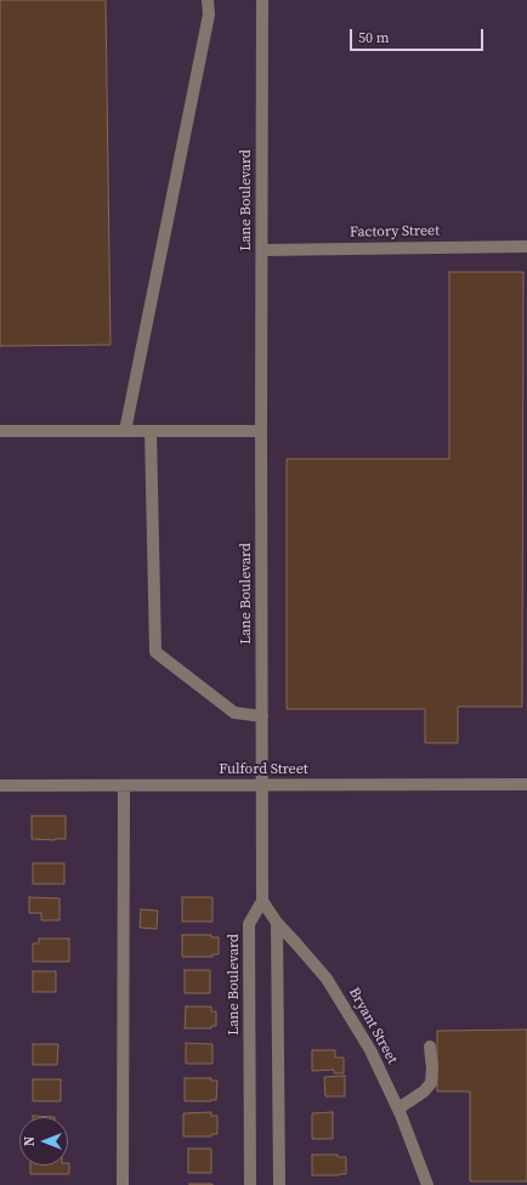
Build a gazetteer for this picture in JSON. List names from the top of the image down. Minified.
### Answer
{"streets":{"street":["Lane Boulevard","Factory Street","Fulford Street","Bryant Street"]},"crossings":[["Lane Boulevard","Factory Street"],["Lane Boulevard","Fulford Street"],["Lane Boulevard","Bryant Street"]],"scale_bar":"50 m","north":"left"}
